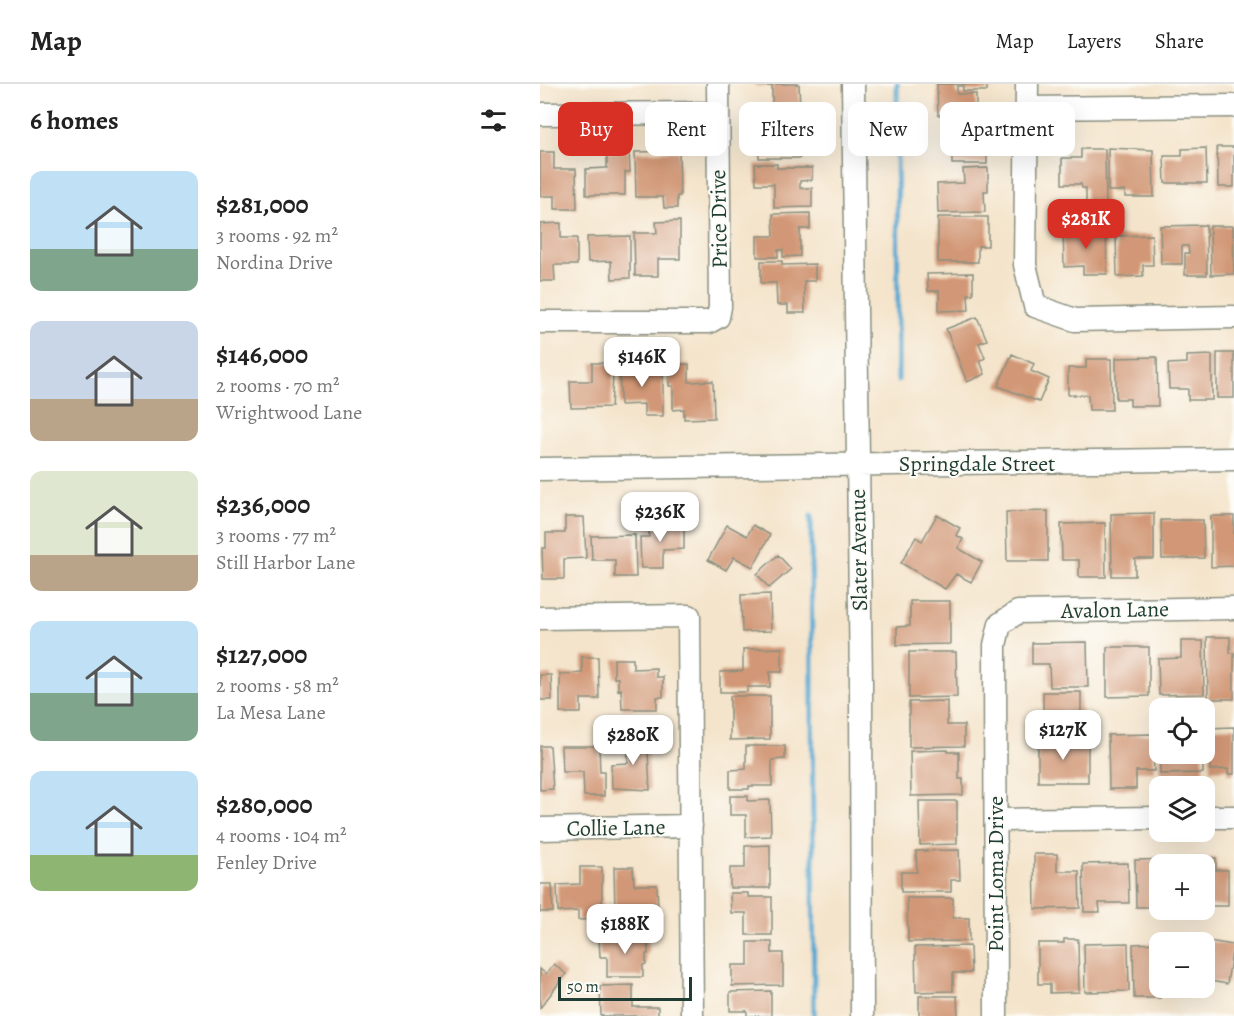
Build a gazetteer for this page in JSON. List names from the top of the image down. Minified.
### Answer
{"streets":{"street":["Price Drive","Springdale Street","Slater Avenue","Avalon Lane","Collie Lane","Point Loma Drive"]},"crossings":[["Springdale Street","Slater Avenue"],["Avalon Lane","Point Loma Drive"]],"scale_bar":"50 m","page":{"header":"Map","nav":["Map","Layers","Share"],"heading":"6 homes","chip":["Buy","Rent","Filters","New","Apartment"],"list":[{"name":"$281,000","note":"3 rooms · 92 m² · Nordina Drive"},{"name":"$146,000","note":"2 rooms · 70 m² · Wrightwood Lane"},{"name":"$236,000","note":"3 rooms · 77 m² · Still Harbor Lane"},{"name":"$127,000","note":"2 rooms · 58 m² · La Mesa Lane"},{"name":"$280,000","note":"4 rooms · 104 m² · Fenley Drive"}],"price":["$281K","$146K","$236K","$127K","$280K","$188K"],"map_buttons":["+","−"],"scale":"50 m"}}
